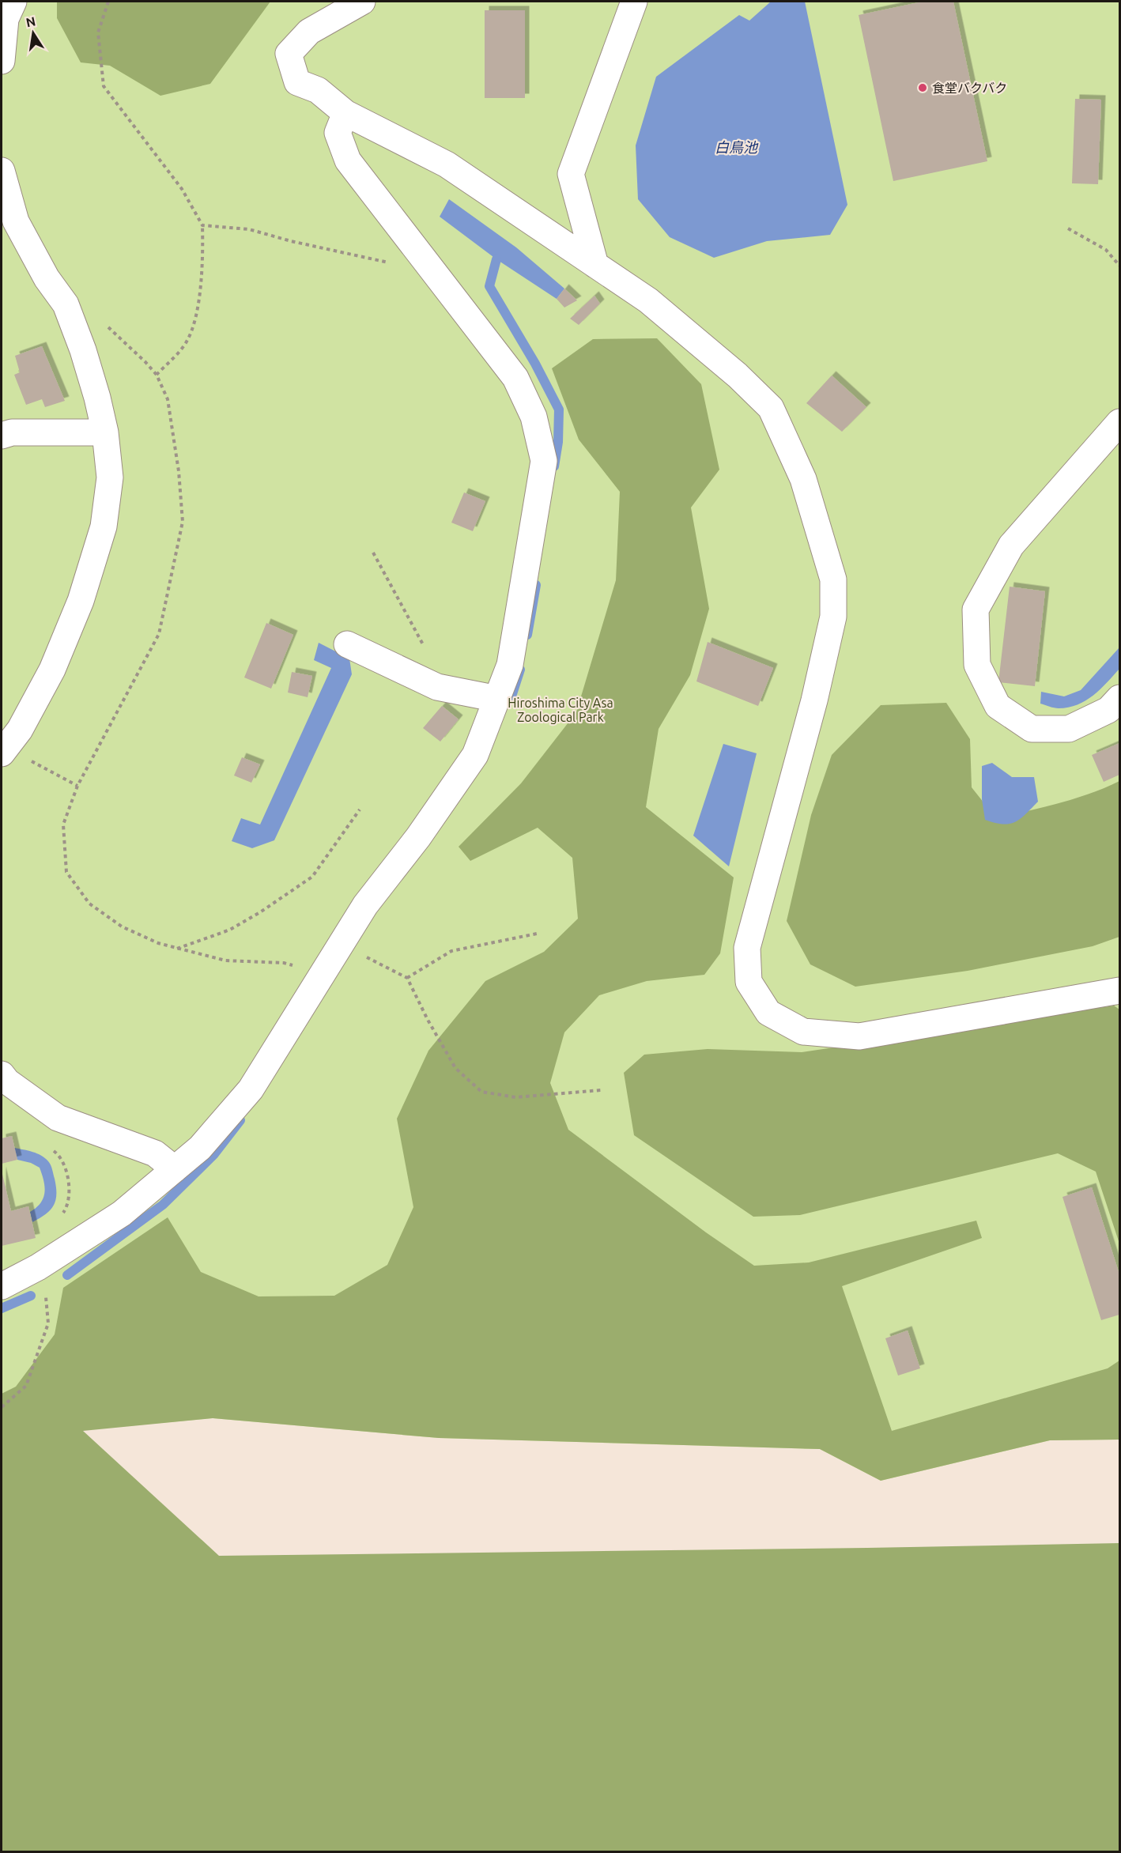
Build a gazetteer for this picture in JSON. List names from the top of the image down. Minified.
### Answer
{"water":["白鳥池"],"parks":["Hiroshima City Asa Zoological Park"],"places":["食堂バクバク"],"north":"top"}
